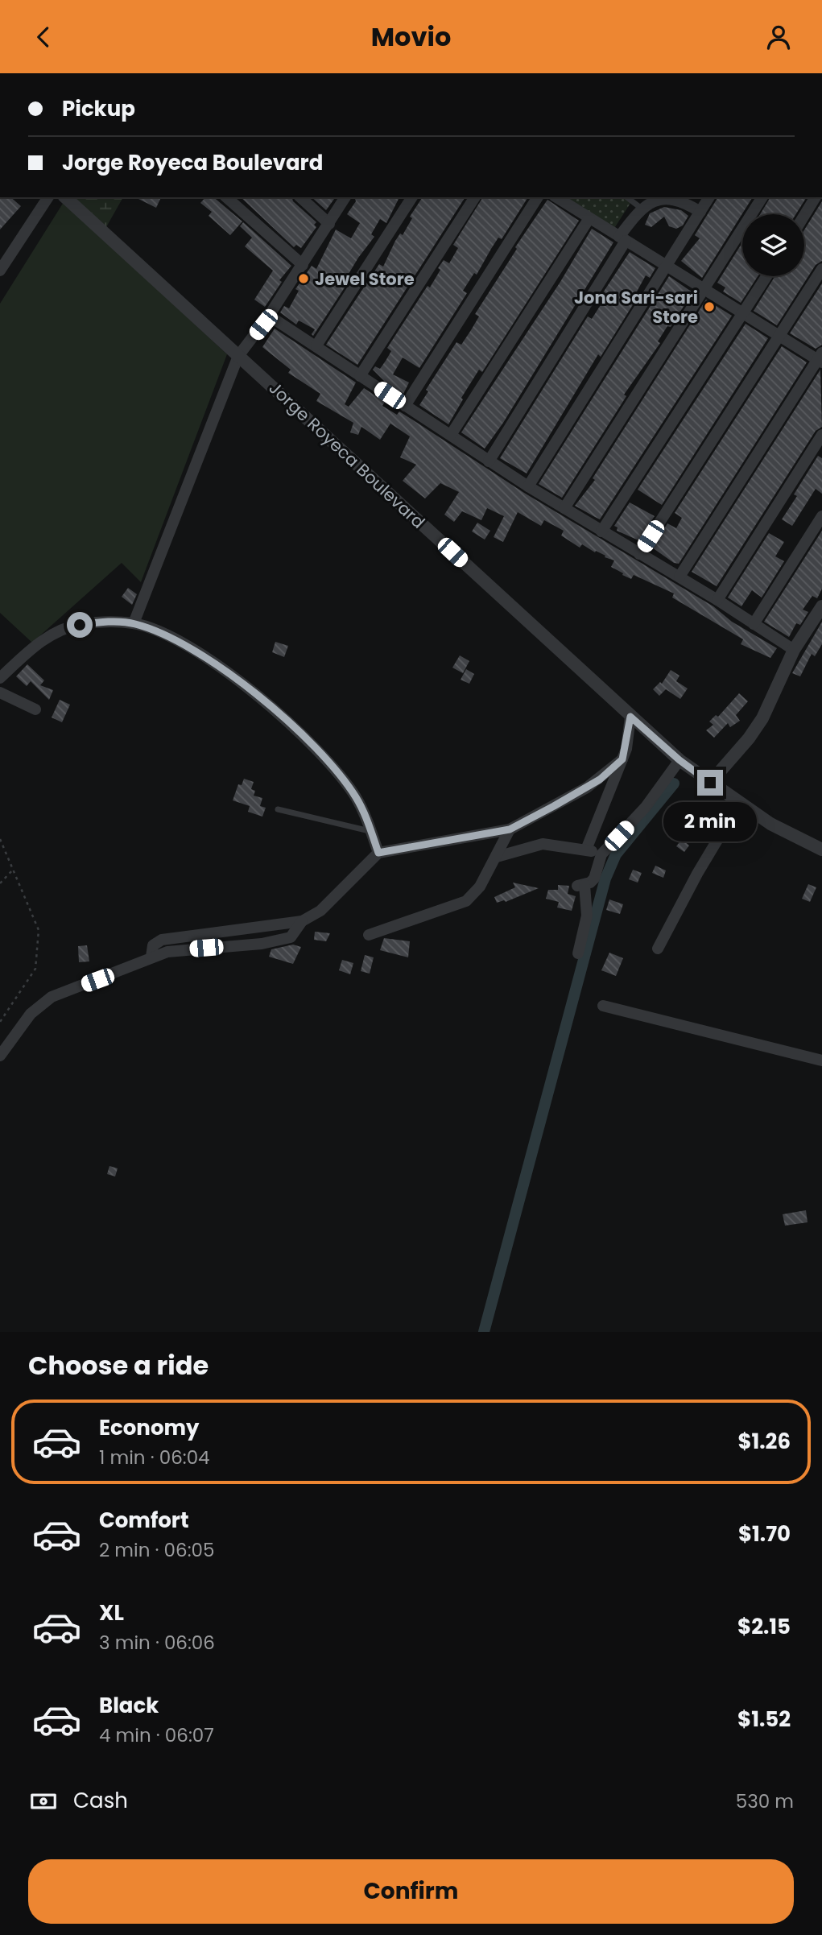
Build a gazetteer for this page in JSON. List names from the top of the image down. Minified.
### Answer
{"streets":{"street":["Jorge Royeca Boulevard"]},"places":["Jewel Store","Jona Sari-sari Store"],"page":{"header":"Movio","banner":["Pickup","Jorge Royeca Boulevard"],"bubble":"2 min","heading":"Choose a ride","list":[{"name":"Economy","note":"1 min · 06:04","value":"$1.26"},{"name":"Comfort","note":"2 min · 06:05","value":"$1.70"},{"name":"XL","note":"3 min · 06:06","value":"$2.15"},{"name":"Black","note":"4 min · 06:07","value":"$1.52"}],"pay":["Cash","530 m"],"buttons":"Confirm"}}
